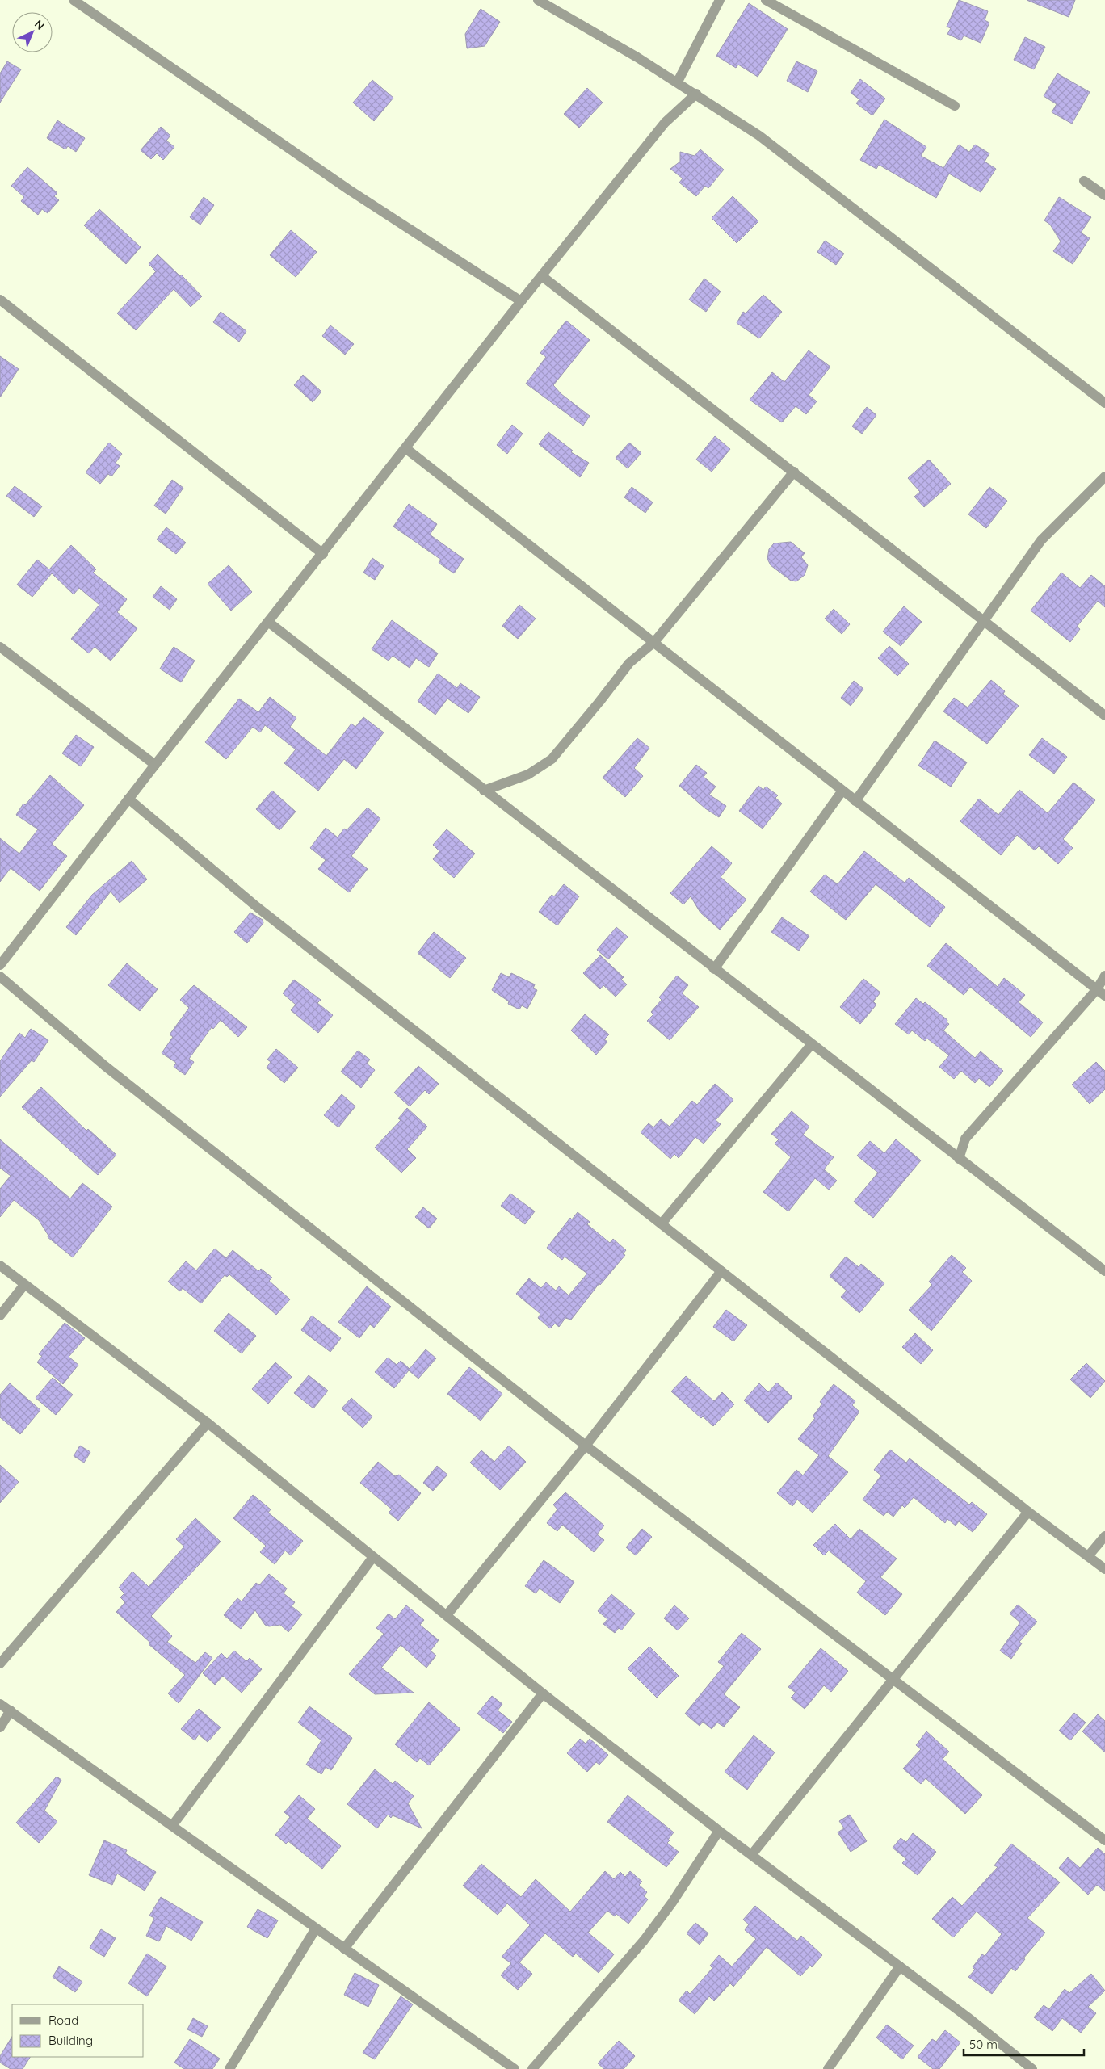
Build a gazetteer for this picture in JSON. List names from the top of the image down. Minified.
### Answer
{"legend":["Road","Building"],"scale_bar":"50 m","north":"top right"}
